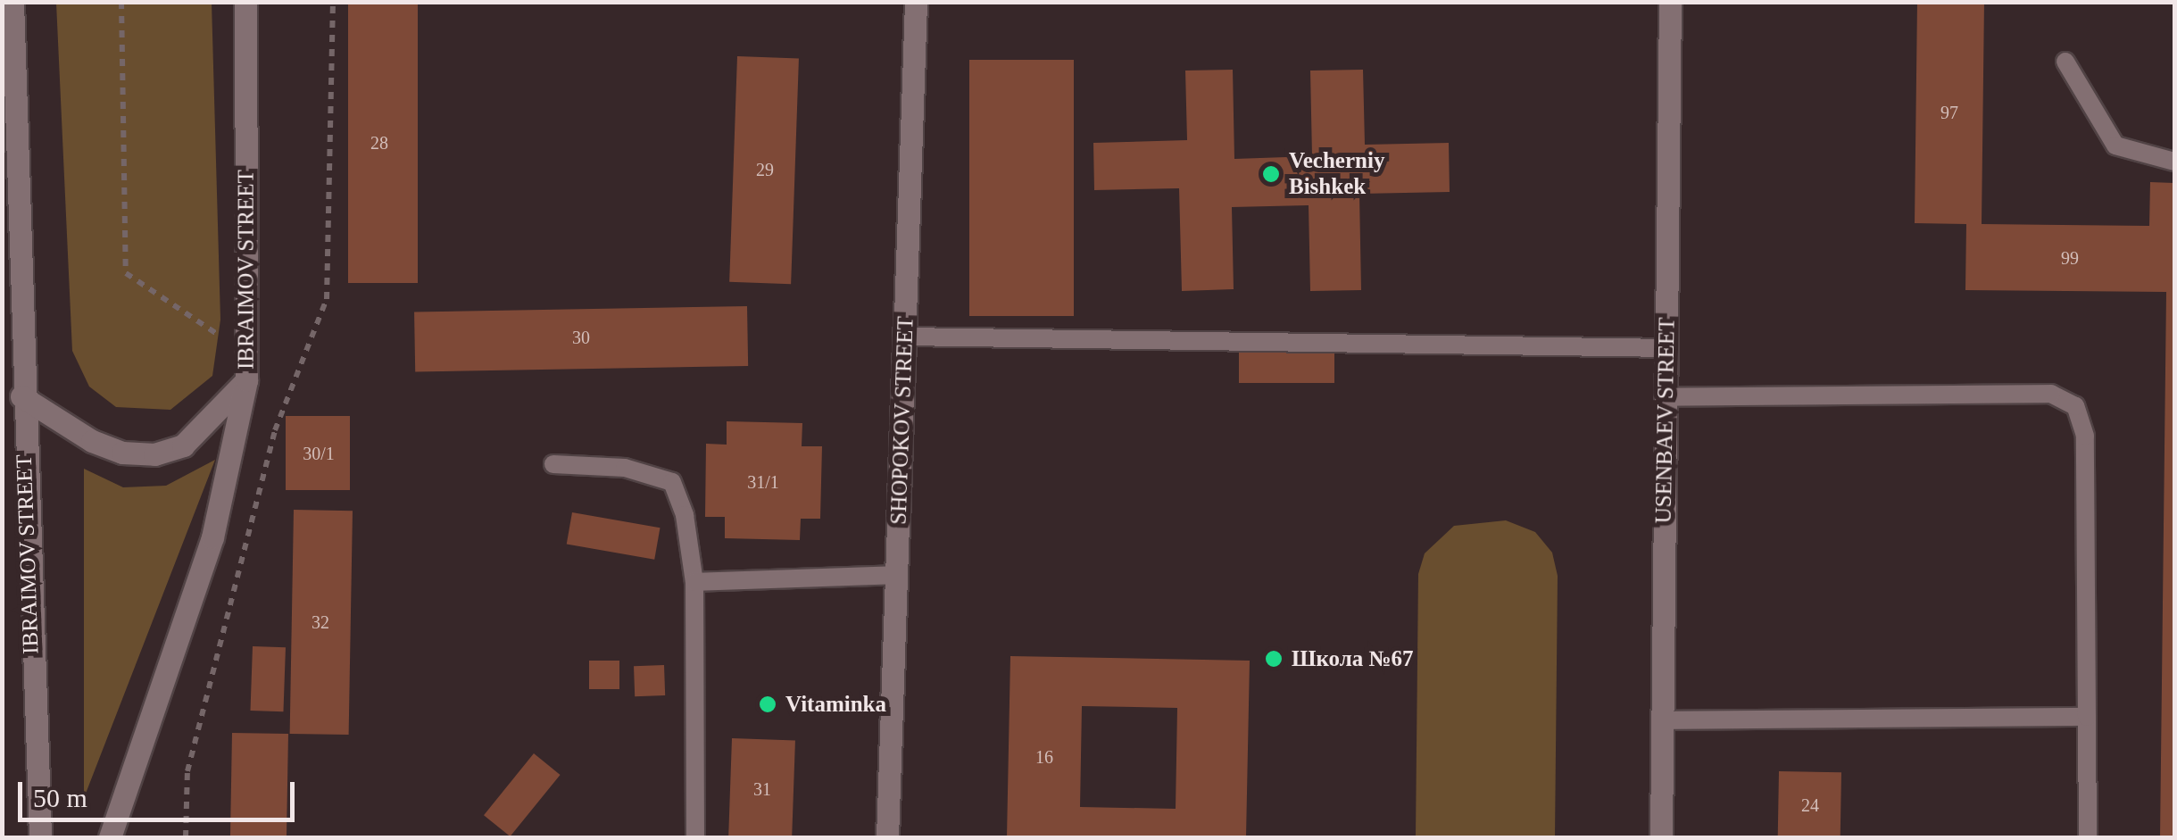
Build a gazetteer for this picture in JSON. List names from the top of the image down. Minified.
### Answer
{"streets":{"street":["IBRAIMOV STREET","SHOPOKOV STREET","USENBAEV STREET"]},"places":["Vecherniy Bishkek","Школа №67","Vitaminka"],"house_numbers":["97","28","29","99","30","30/1","31/1","32","16","31","24"],"scale_bar":"50 m"}
